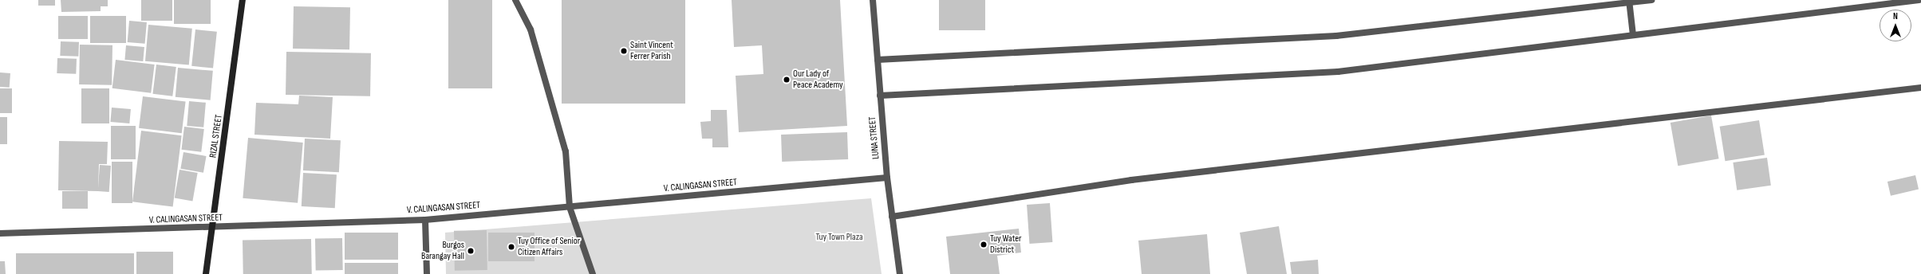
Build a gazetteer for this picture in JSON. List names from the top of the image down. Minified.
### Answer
{"streets":{"main road":["RIZAL STREET"],"street":["LUNA STREET","V. CALINGASAN STREET"]},"crossings":[["RIZAL STREET","V. CALINGASAN STREET"],["LUNA STREET","V. CALINGASAN STREET"]],"parks":["Tuy Town Plaza"],"places":["Saint Vincent Ferrer Parish","Our Lady of Peace Academy","Tuy Water District","Tuy Office of Senior Citizen Affairs","Burgos Barangay Hall"],"north":"top"}
